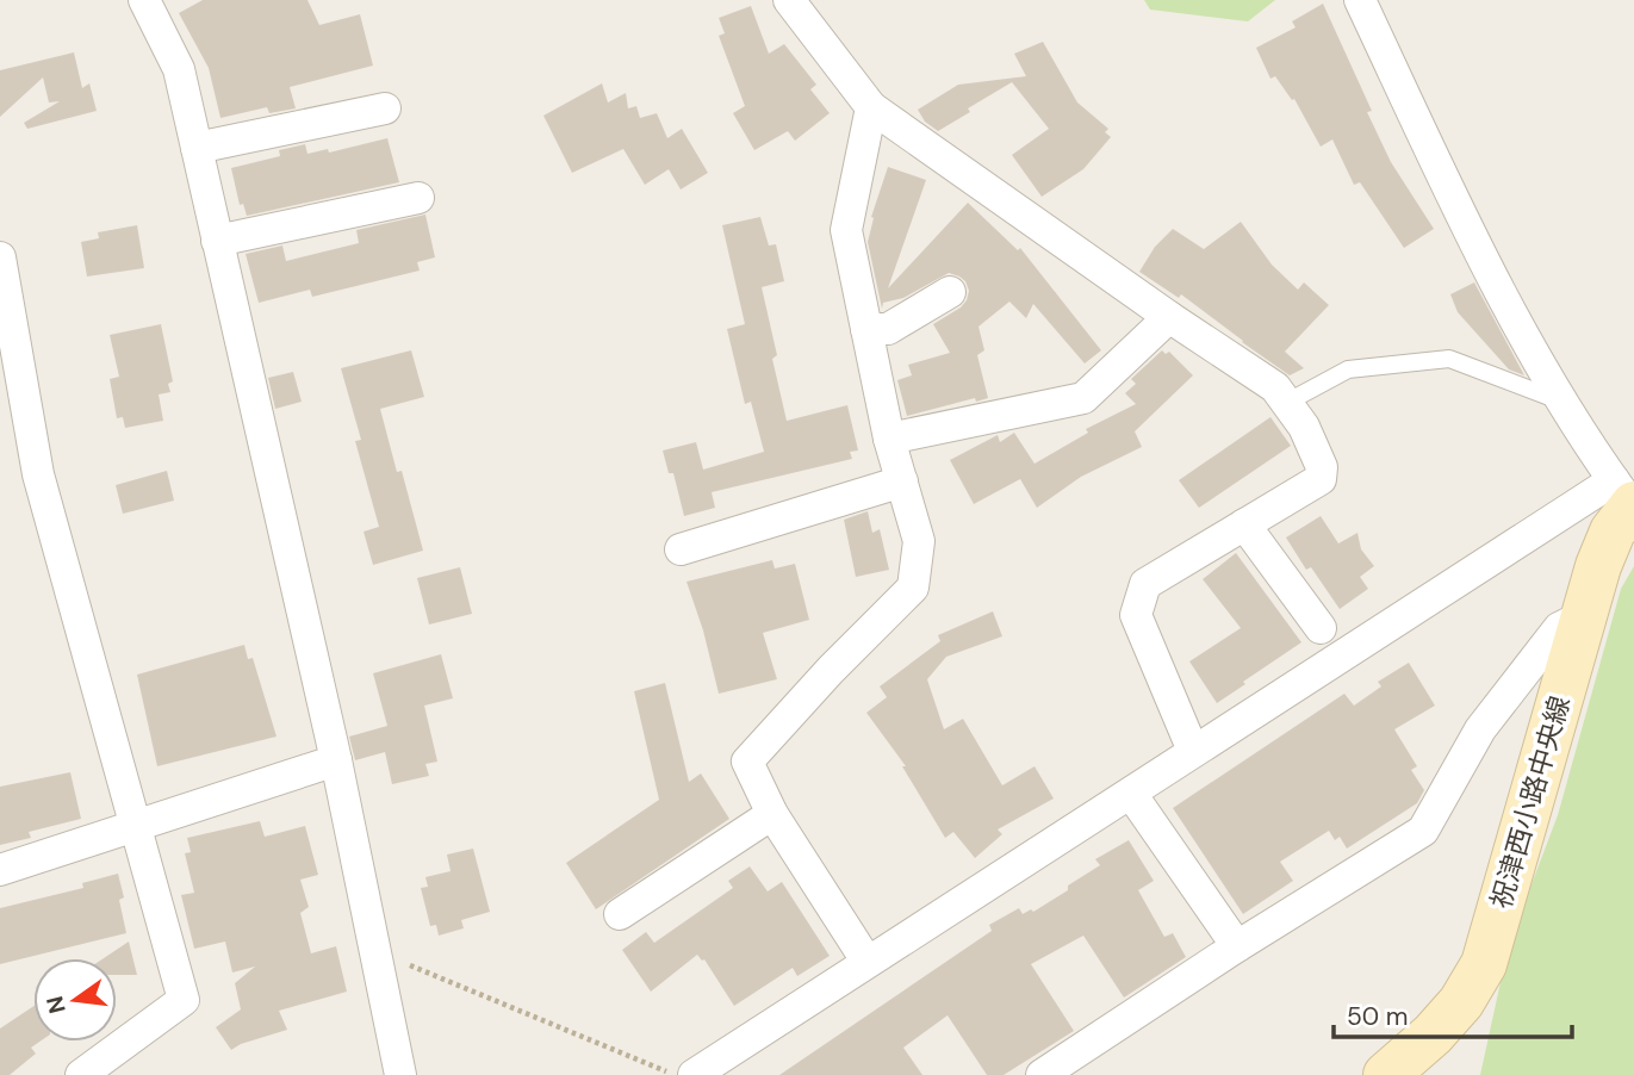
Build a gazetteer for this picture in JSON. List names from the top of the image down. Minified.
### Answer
{"streets":{"main road":["祝津西小路中央線"]},"scale_bar":"50 m","north":"left"}
